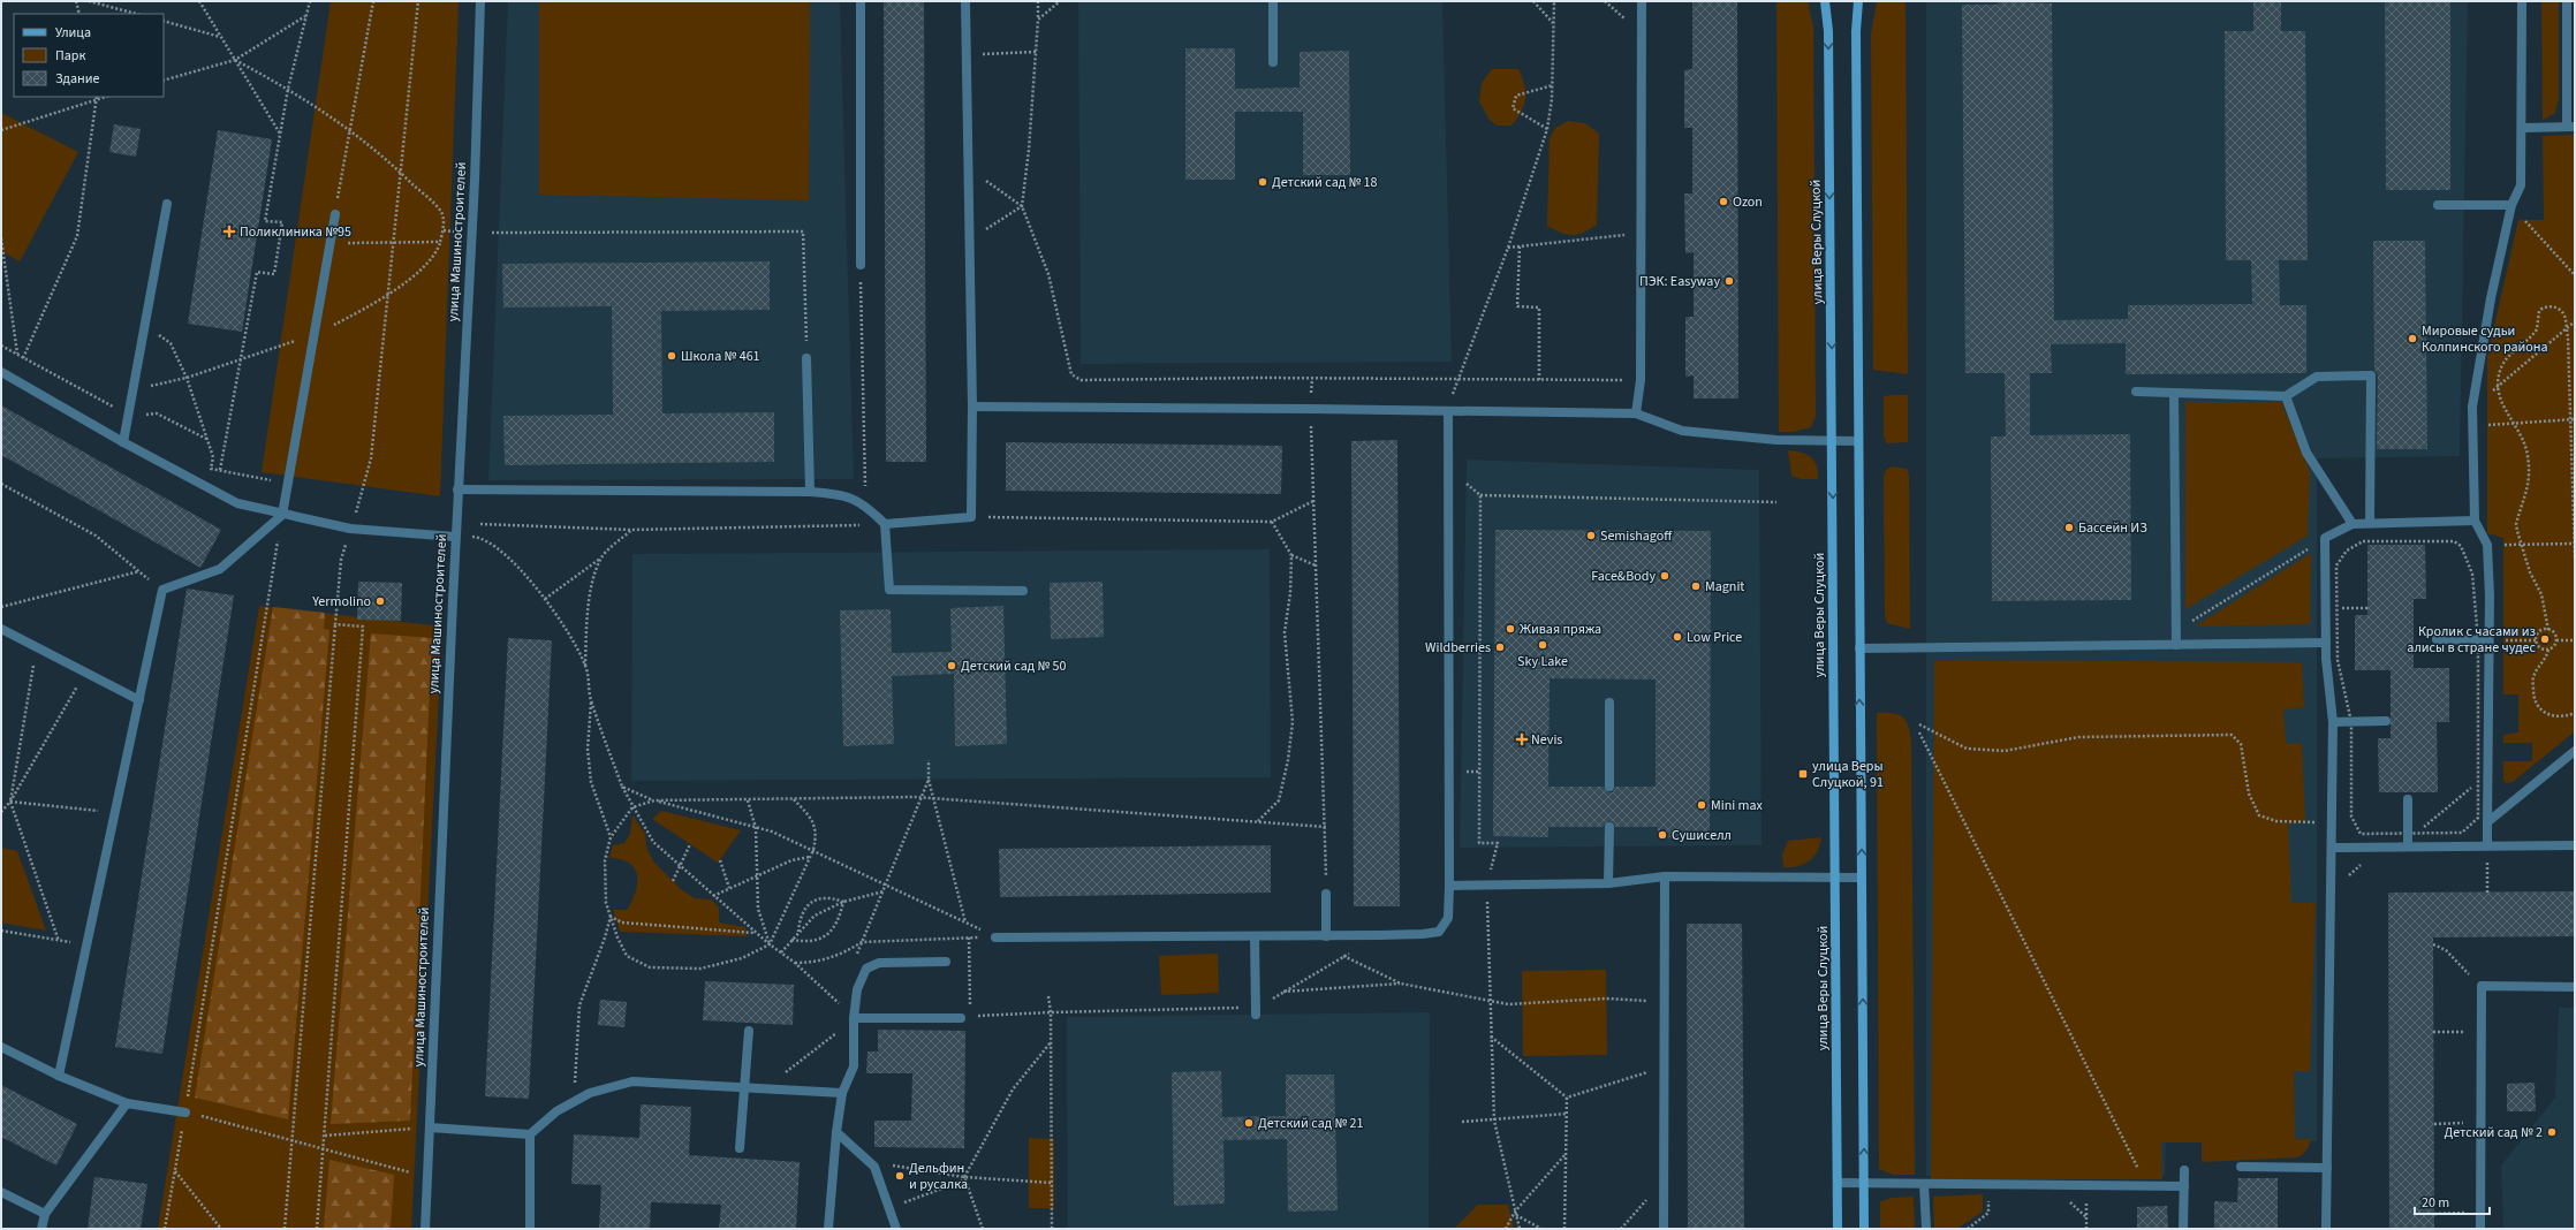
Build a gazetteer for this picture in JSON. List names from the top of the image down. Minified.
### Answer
{"streets":{"street":["улица Машиностроителей","улица Веры Слуцкой"]},"places":{"other":["Детский сад № 18","Ozon","ПЭК: Easyway","Мировые судьи Колпинского района","Школа № 461","Бассейн ИЗ","Semishagoff","Face&Body","Magnit","Yermolino","Живая пряжа","Low Price","Кролик с часами из алисы в стране чудес","Sky Lake","Wildberries","Детский сад № 50","Mini max","Сушиселл","Детский сад № 21","Детский сад № 2","Дельфин и русалка"],"health":["Поликлиника №95","Nevis"],"transit":["улица Веры Слуцкой, 91"]},"legend":["Улица","Парк","Здание"],"scale_bar":"20 m"}
